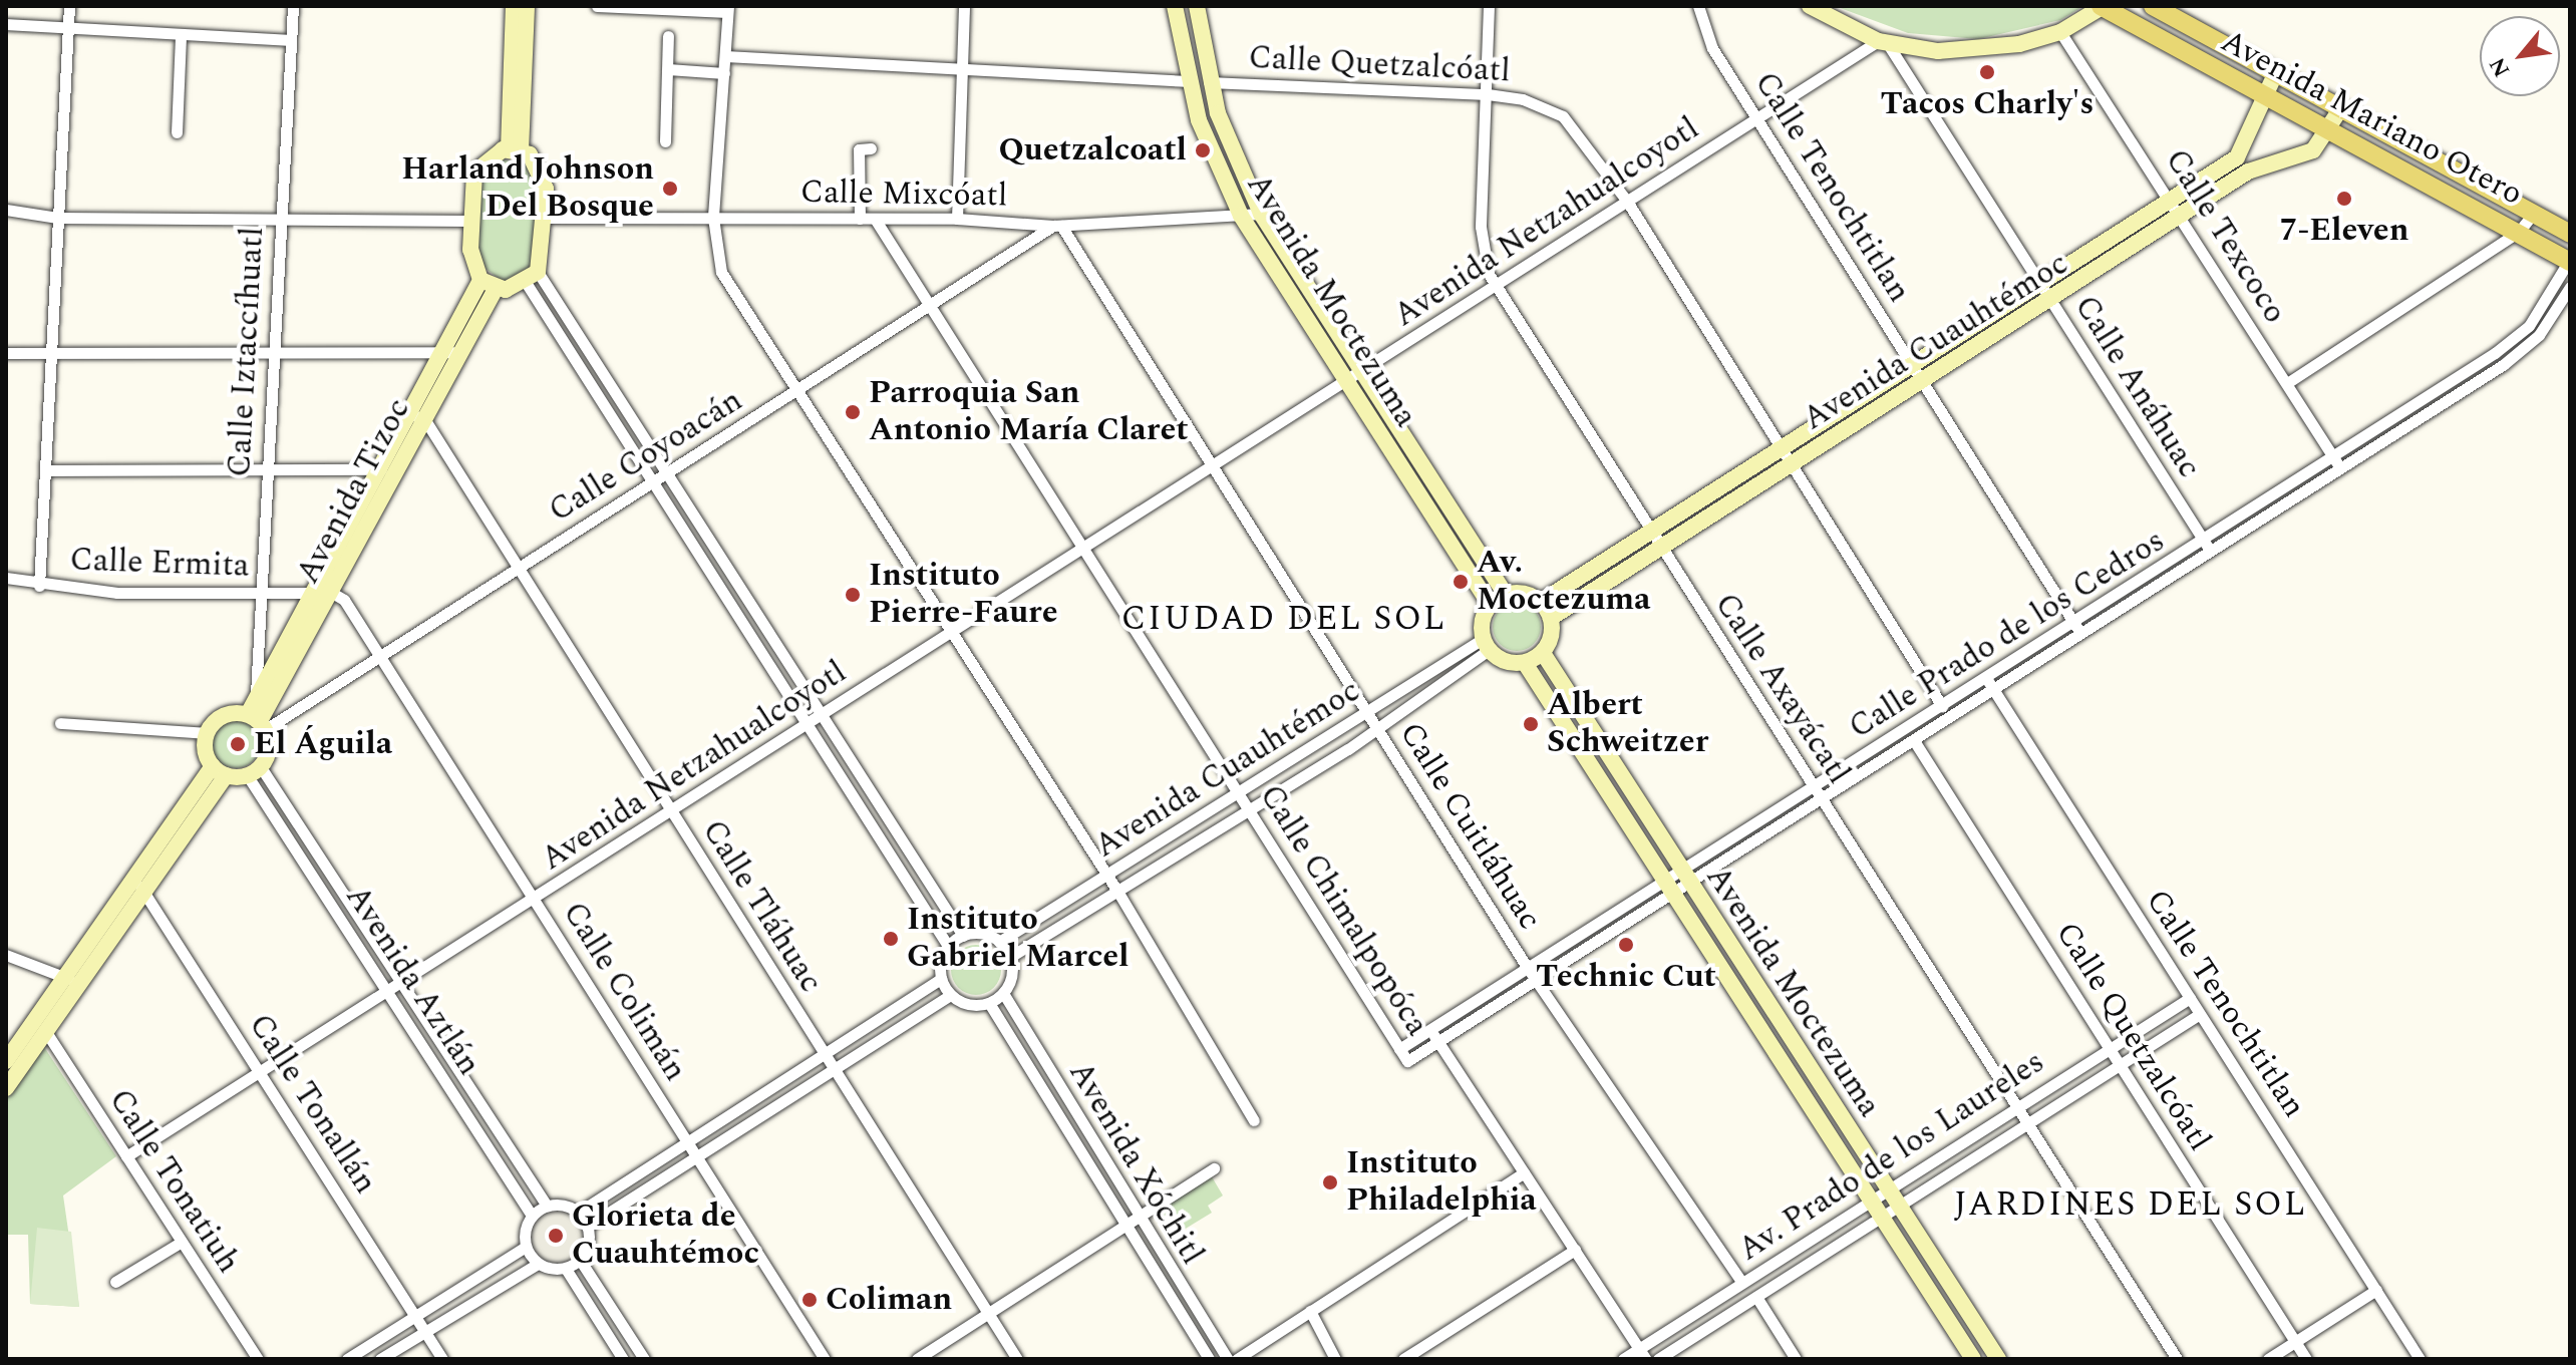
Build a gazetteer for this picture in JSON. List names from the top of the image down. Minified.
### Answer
{"streets":{"main road":["Avenida Mariano Otero"],"street":["Calle Quetzalcóatl","Calle Tenochtitlan","Calle Mixcóatl","Avenida Netzahualcoyotl","Calle Texcoco","Avenida Moctezuma","Avenida Cuauhtémoc","Calle Iztaccíhuatl","Calle Anáhuac","Calle Coyoacán","Avenida Tizoc","Calle Ermita","Calle Prado de los Cedros","Calle Axayácatl","Calle Cuitláhuac","Calle Tláhuac","Calle Chimalpopóca","Avenida Aztlán","Calle Colimán","Calle Tonallán","Av. Prado de los Laureles","Avenida Xóchitl","Calle Tonatiuh"]},"crossings":[["Calle Quetzalcóatl","Avenida Netzahualcoyotl"],["Calle Quetzalcóatl","Avenida Moctezuma"],["Calle Quetzalcóatl","Avenida Cuauhtémoc"],["Calle Quetzalcóatl","Calle Prado de los Cedros"],["Calle Quetzalcóatl","Calle Axayácatl"],["Calle Quetzalcóatl","Av. Prado de los Laureles"],["Avenida Mariano Otero","Avenida Cuauhtémoc"],["Avenida Mariano Otero","Calle Prado de los Cedros"],["Calle Tenochtitlan","Avenida Netzahualcoyotl"],["Calle Tenochtitlan","Avenida Cuauhtémoc"],["Calle Tenochtitlan","Calle Prado de los Cedros"],["Calle Tenochtitlan","Av. Prado de los Laureles"],["Calle Mixcóatl","Avenida Moctezuma"],["Calle Mixcóatl","Calle Coyoacán"],["Calle Mixcóatl","Calle Cuitláhuac"],["Calle Mixcóatl","Calle Chimalpopóca"],["Avenida Netzahualcoyotl","Avenida Moctezuma"],["Avenida Netzahualcoyotl","Calle Anáhuac"],["Avenida Netzahualcoyotl","Calle Axayácatl"],["Avenida Netzahualcoyotl","Calle Cuitláhuac"],["Avenida Netzahualcoyotl","Calle Tláhuac"],["Avenida Netzahualcoyotl","Calle Chimalpopóca"],["Avenida Netzahualcoyotl","Avenida Aztlán"],["Avenida Netzahualcoyotl","Calle Colimán"],["Avenida Netzahualcoyotl","Calle Tonallán"],["Avenida Netzahualcoyotl","Calle Tonatiuh"],["Calle Texcoco","Avenida Cuauhtémoc"],["Calle Texcoco","Calle Prado de los Cedros"],["Avenida Moctezuma","Avenida Cuauhtémoc"],["Avenida Moctezuma","Calle Prado de los Cedros"],["Avenida Moctezuma","Av. Prado de los Laureles"],["Avenida Cuauhtémoc","Calle Anáhuac"],["Avenida Cuauhtémoc","Calle Axayácatl"],["Avenida Cuauhtémoc","Calle Cuitláhuac"],["Avenida Cuauhtémoc","Calle Chimalpopóca"],["Avenida Cuauhtémoc","Avenida Xóchitl"],["Calle Iztaccíhuatl","Calle Coyoacán"],["Calle Iztaccíhuatl","Avenida Tizoc"],["Calle Iztaccíhuatl","Calle Ermita"],["Calle Iztaccíhuatl","Avenida Aztlán"],["Calle Anáhuac","Calle Prado de los Cedros"],["Calle Coyoacán","Avenida Tizoc"],["Calle Coyoacán","Calle Cuitláhuac"],["Calle Coyoacán","Calle Tláhuac"],["Calle Coyoacán","Calle Chimalpopóca"],["Calle Coyoacán","Avenida Aztlán"],["Calle Coyoacán","Calle Colimán"],["Avenida Tizoc","Calle Ermita"],["Avenida Tizoc","Calle Tláhuac"],["Avenida Tizoc","Avenida Aztlán"],["Avenida Tizoc","Calle Colimán"],["Calle Prado de los Cedros","Calle Axayácatl"],["Calle Prado de los Cedros","Calle Cuitláhuac"],["Calle Prado de los Cedros","Calle Chimalpopóca"],["Calle Axayácatl","Av. Prado de los Laureles"],["Calle Cuitláhuac","Av. Prado de los Laureles"],["Calle Chimalpopóca","Av. Prado de los Laureles"]],"districts":["CIUDAD DEL SOL","JARDINES DEL SOL"],"places":["Tacos Charly's","Quetzalcoatl","Harland Johnson Del Bosque","7-Eleven","Parroquia San Antonio María Claret","Av. Moctezuma","Instituto Pierre-Faure","Albert Schweitzer","El Águila","Instituto Gabriel Marcel","Technic Cut","Instituto Philadelphia","Glorieta de Cuauhtémoc","Coliman"],"north":"bottom left"}
